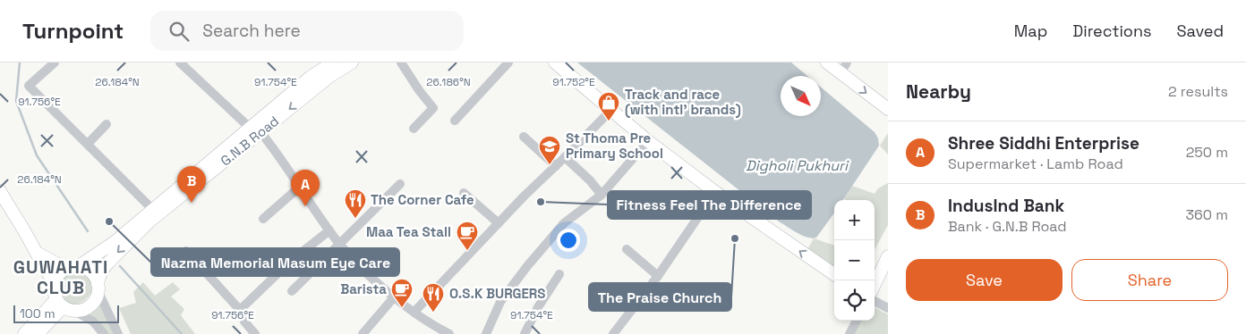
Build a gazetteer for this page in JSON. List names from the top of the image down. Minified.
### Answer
{"streets":{"main road":["G.N.B Road"]},"districts":["GUWAHATI CLUB"],"water":["Digholi Pukhuri"],"places":{"shop":["Track and race (with intl' brands)"],"school or university":["St Thoma Pre Primary School"],"other":["Fitness Feel The Difference","Nazma Memorial Masum Eye Care","The Praise Church"],"restaurant":["The Corner Cafe","O.S.K BURGERS"],"cafe":["Maa Tea Stall","Barista"]},"scale_bar":"100 m","north":"bottom right","page":{"header":"Turnpoint","search":"Search here","nav":["Map","Directions","Saved"],"heading":["Nearby","2 results"],"list":[{"mark":"A","name":"Shree Siddhi Enterprise","note":"Supermarket · Lamb Road","value":"250 m"},{"mark":"B","name":"IndusInd Bank","note":"Bank · G.N.B Road","value":"360 m"}],"pins":["B","A"],"map_buttons":["+","−"],"buttons":["Save","Share"],"scale":"100 m"},"coordinates":["26.184°N","91.754°E","26.186°N","91.752°E","91.756°E"]}
